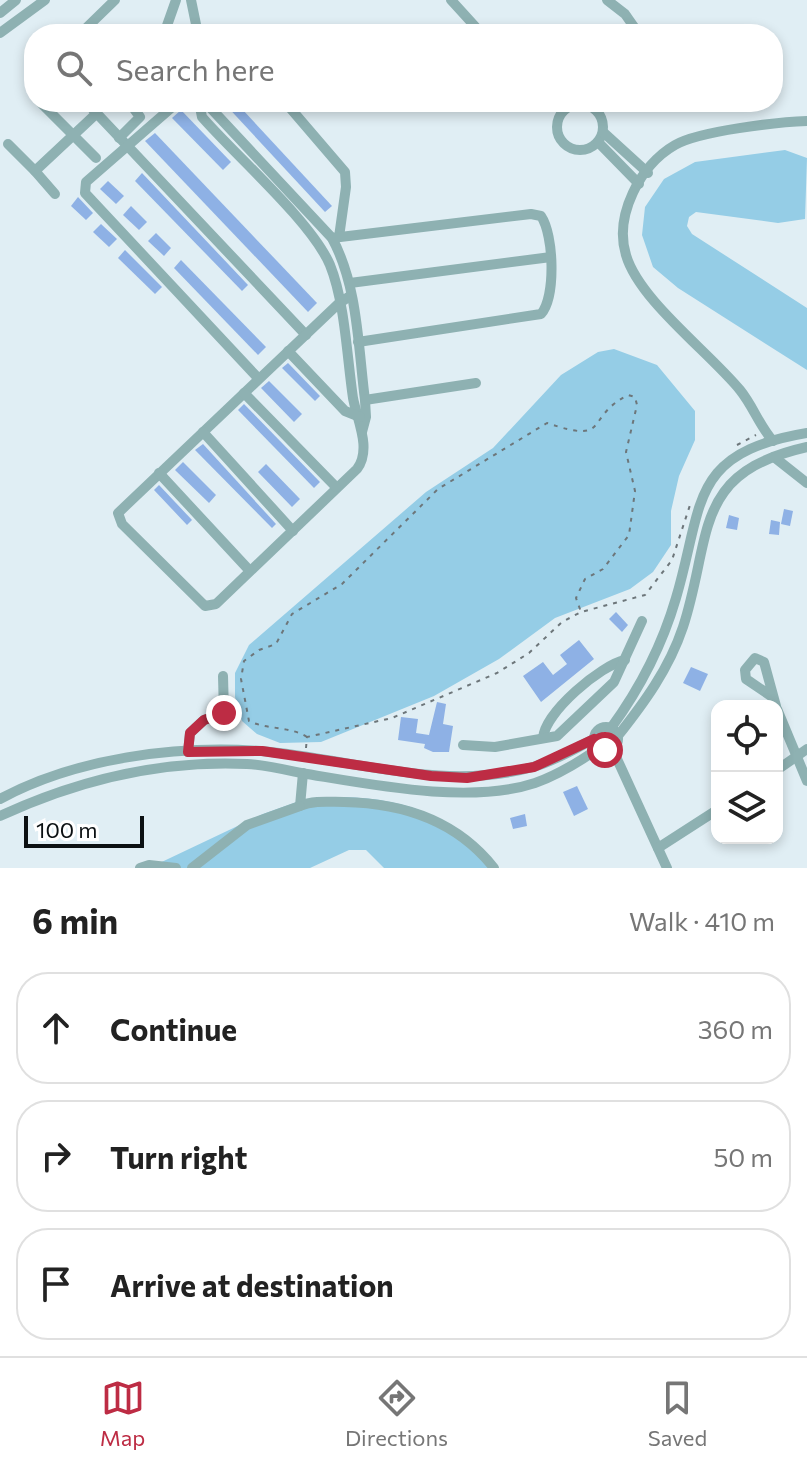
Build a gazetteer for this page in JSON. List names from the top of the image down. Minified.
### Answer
{"scale_bar":"100 m","page":{"search":"Search here","scale":"100 m","heading":["6 min","Walk · 410 m"],"list":[["Continue","360 m"],["Turn right","50 m"],"Arrive at destination"],"nav":["Map","Directions","Saved"]}}
